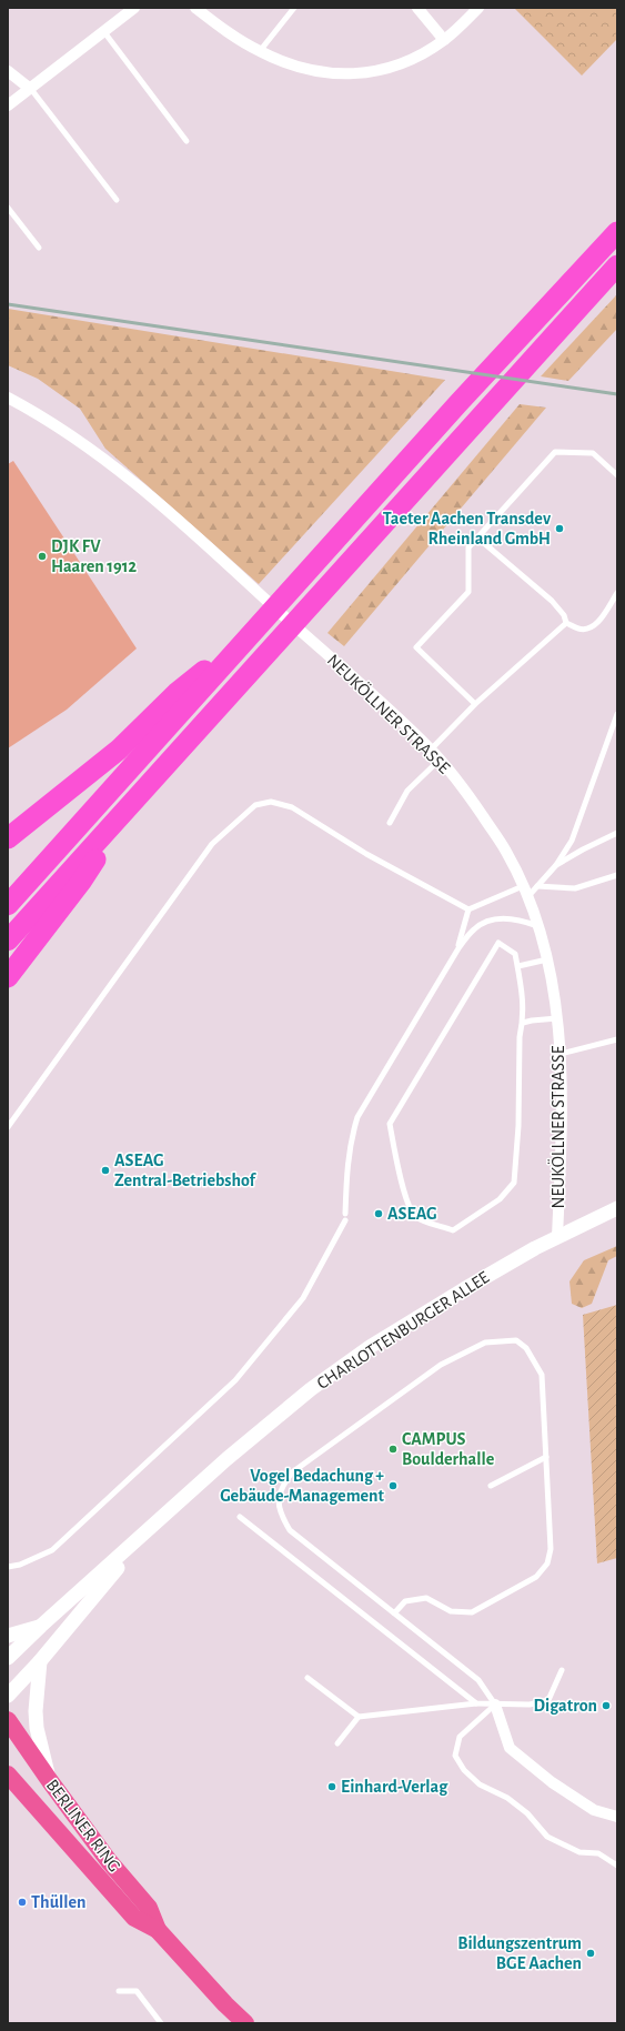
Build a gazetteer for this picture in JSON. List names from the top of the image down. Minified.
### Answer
{"streets":{"main road":["BERLINER RING"],"street":["NEUKÖLLNER STRASSE","CHARLOTTENBURGER ALLEE"]},"crossings":[["NEUKÖLLNER STRASSE","CHARLOTTENBURGER ALLEE"]],"places":["Taeter Aachen Transdev Rheinland GmbH","DJK FV Haaren 1912","ASEAG Zentral-Betriebshof","ASEAG","CAMPUS Boulderhalle","Vogel Bedachung + Gebäude-Management","Digatron","Einhard-Verlag","Thüllen","Bildungszentrum BGE Aachen"]}
